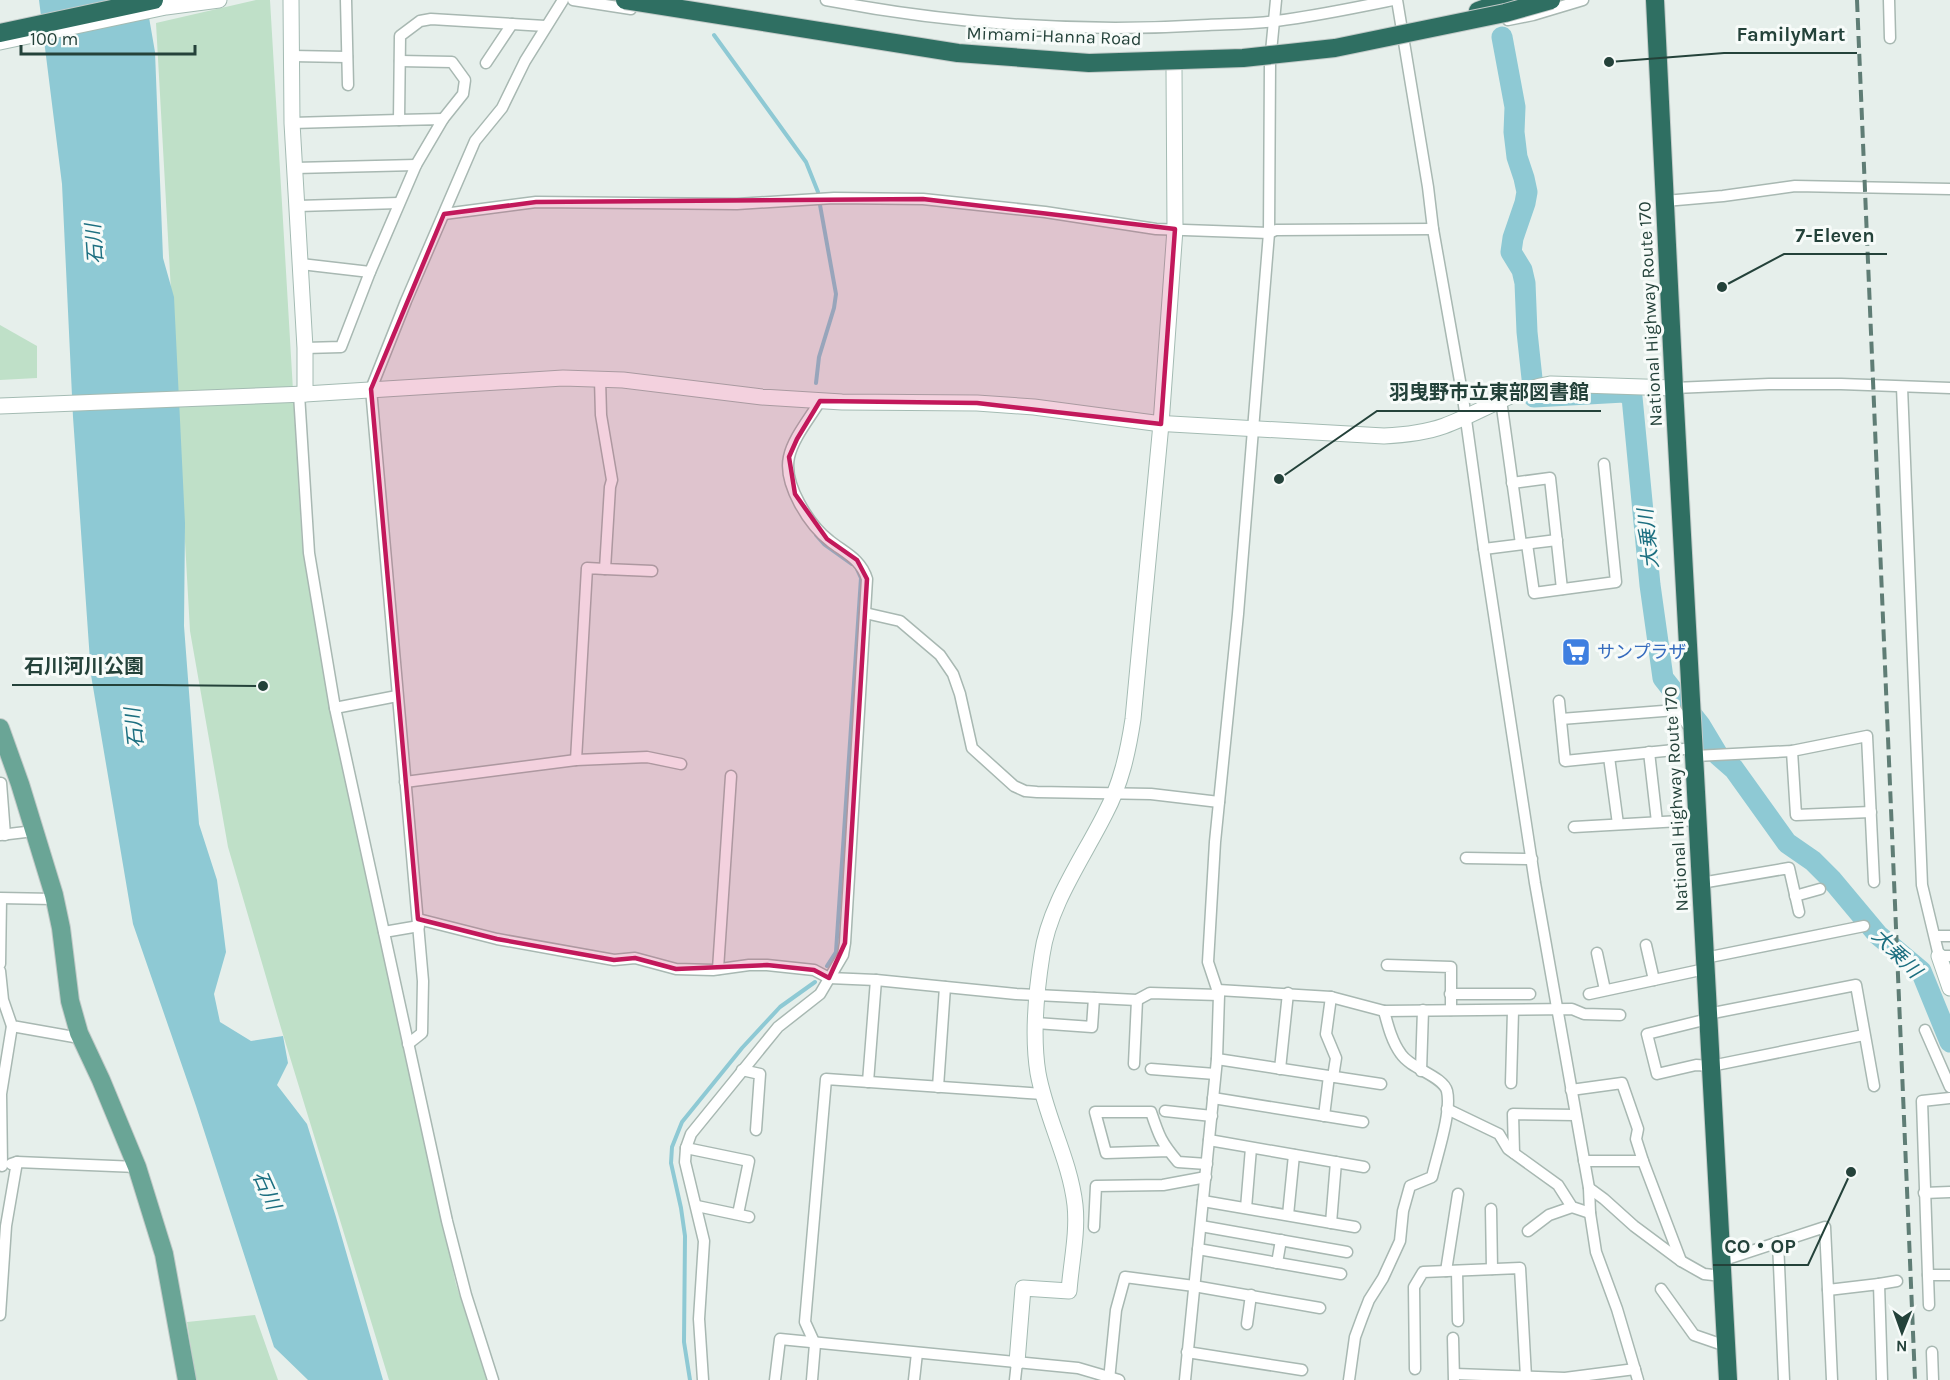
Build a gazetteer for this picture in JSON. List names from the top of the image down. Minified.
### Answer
{"streets":{"highway":["Mimami-Hanna Road","National Highway Route 170"]},"water":["石川","大乗川"],"places":{"other":["FamilyMart","7-Eleven","羽曳野市立東部図書館","石川河川公園","CO・OP"],"supermarket":["サンプラザ"]},"scale_bar":"100 m","north":"bottom"}
